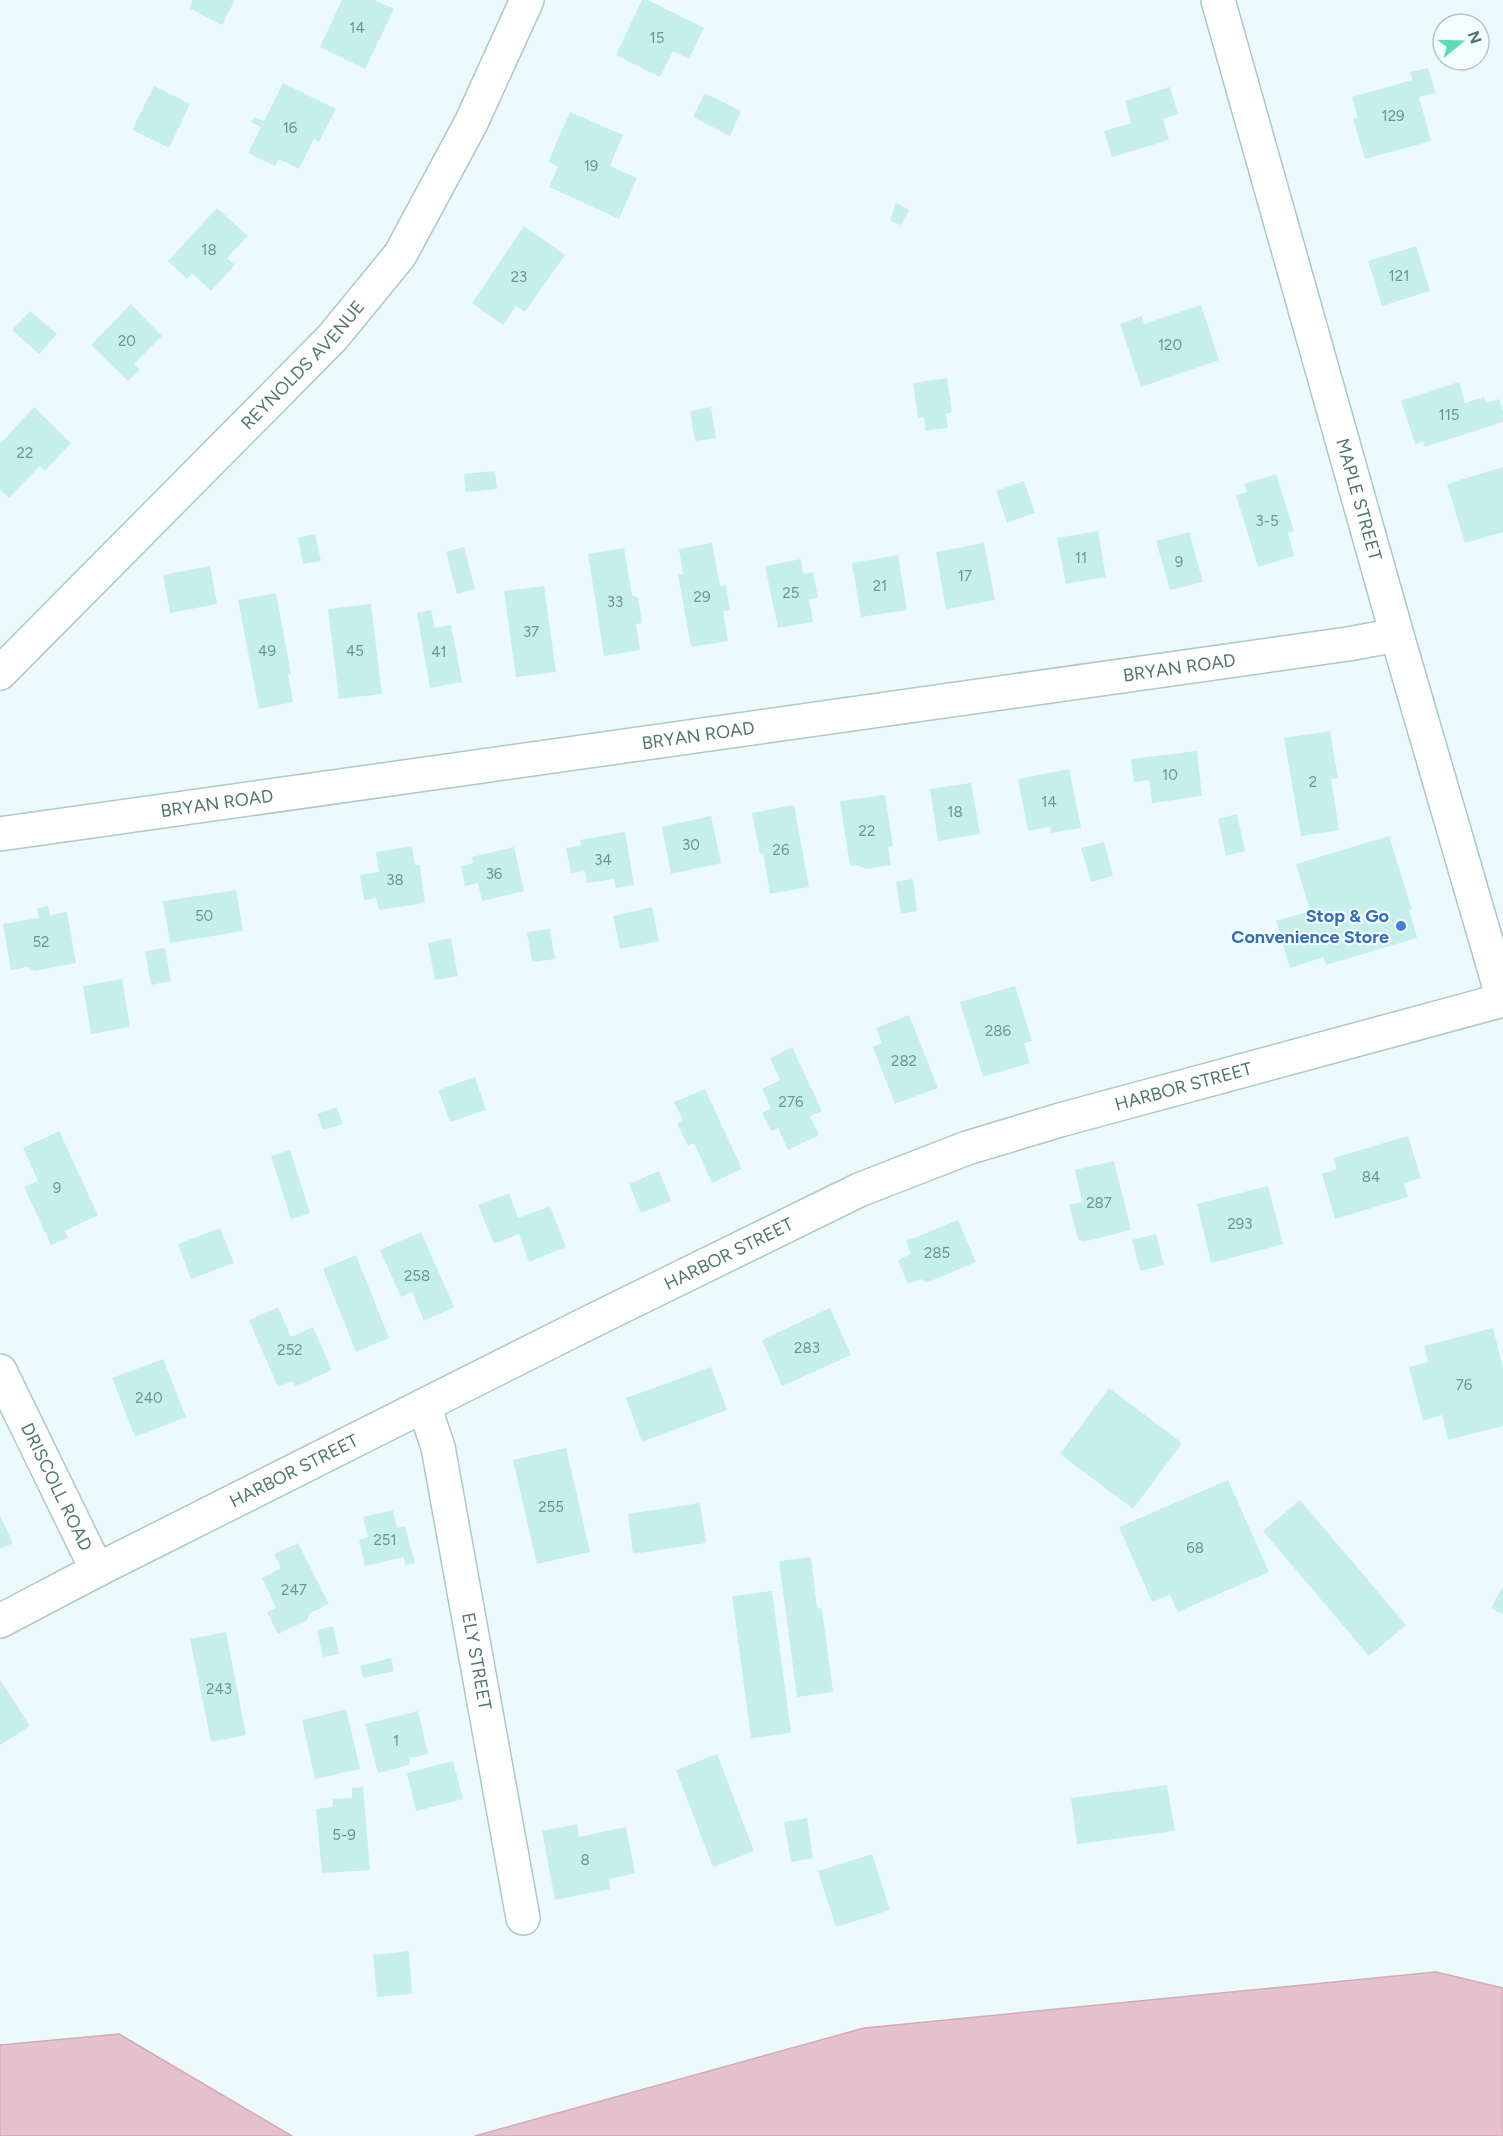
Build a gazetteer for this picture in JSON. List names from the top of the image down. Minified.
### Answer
{"streets":{"street":["REYNOLDS AVENUE","MAPLE STREET","BRYAN ROAD","HARBOR STREET","DRISCOLL ROAD","ELY STREET"]},"crossings":[["MAPLE STREET","BRYAN ROAD"],["MAPLE STREET","HARBOR STREET"],["HARBOR STREET","DRISCOLL ROAD"],["HARBOR STREET","ELY STREET"]],"places":["Stop & Go Convenience Store"],"house_numbers":["14","15","129","16","19","18","121","23","20","120","115","22","3-5","11","9","17","21","25","29","33","37","49","45","41","10","2","14","18","22","30","26","34","36","38","50","52","286","282","276","84","9","287","293","285","258","283","252","76","240","255","251","68","247","243","1","5-9","8"],"north":"right"}
